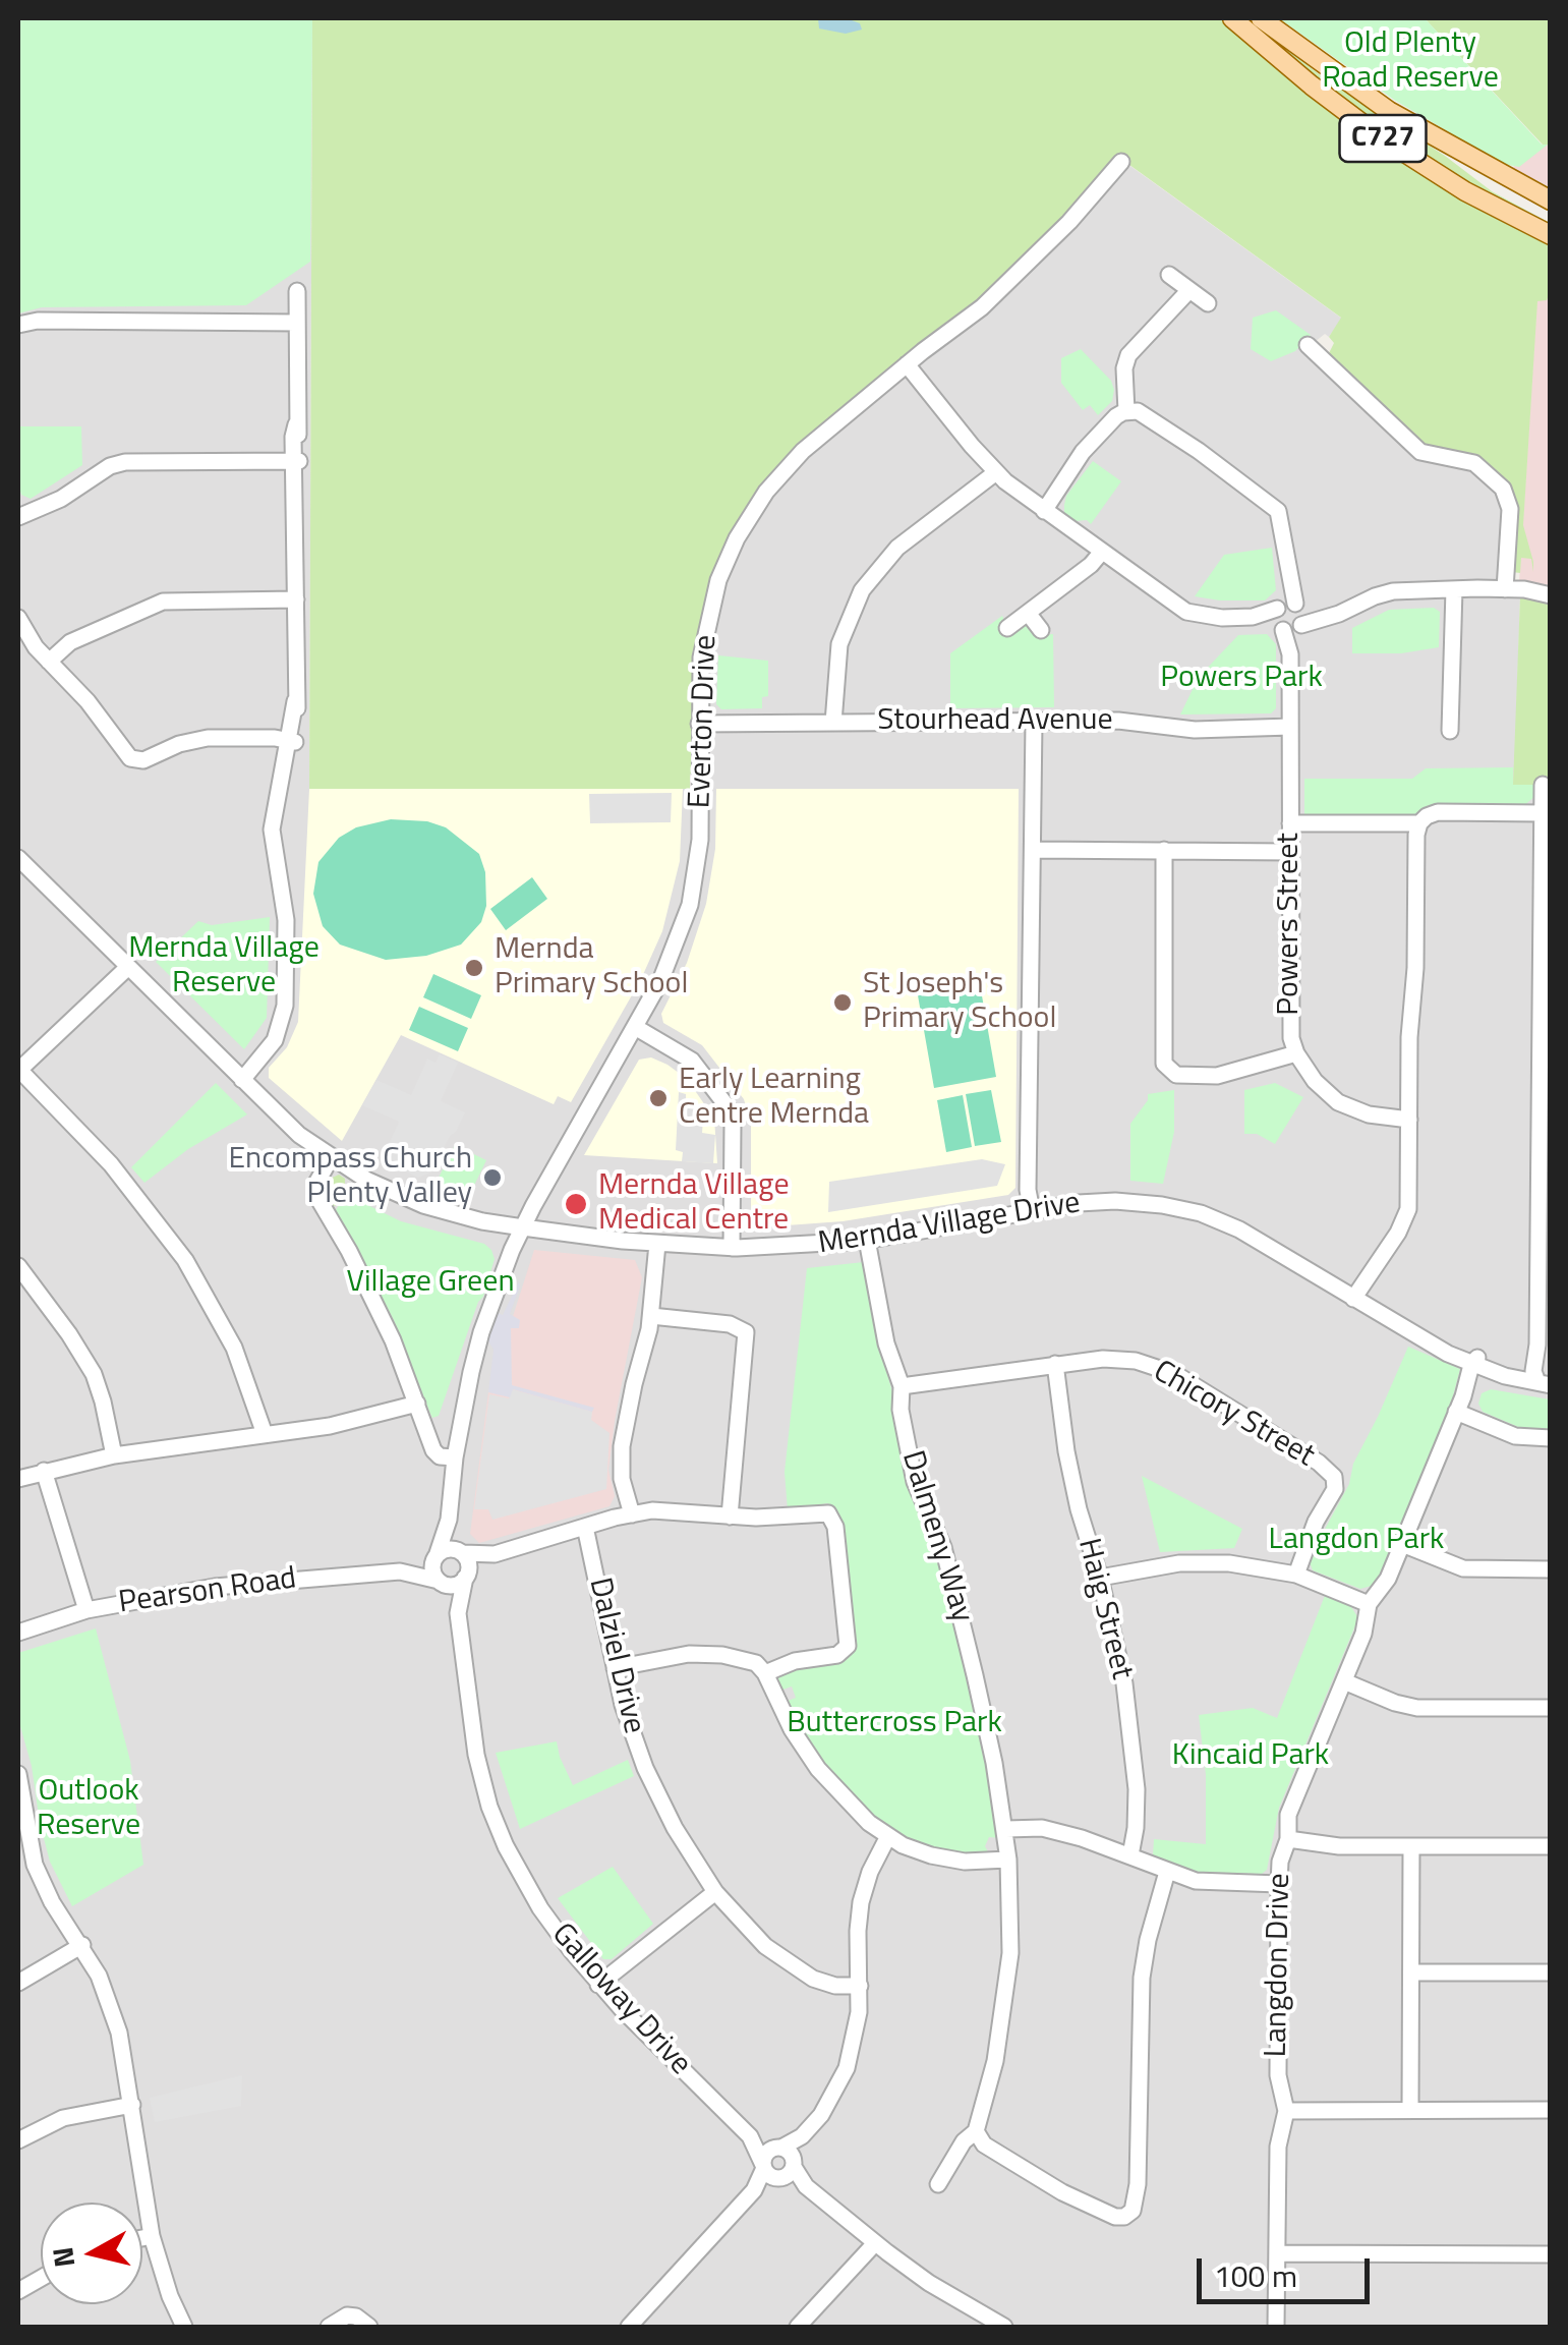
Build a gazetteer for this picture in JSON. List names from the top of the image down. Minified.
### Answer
{"streets":{"main road":["C727"],"street":["Everton Drive","Stourhead Avenue","Powers Street","Mernda Village Drive","Chicory Street","Dalmeny Way","Pearson Road","Haig Street","Dalziel Drive","Langdon Drive","Galloway Drive"]},"crossings":[["Everton Drive","Stourhead Avenue"],["Everton Drive","Mernda Village Drive"],["Stourhead Avenue","Powers Street"],["Mernda Village Drive","Dalmeny Way"],["Mernda Village Drive","Langdon Drive"],["Chicory Street","Dalmeny Way"],["Chicory Street","Haig Street"],["Pearson Road","Galloway Drive"]],"parks":["Old Plenty Road Reserve","Powers Park","Mernda Village Reserve","Village Green","Langdon Park","Buttercross Park","Kincaid Park","Outlook Reserve"],"places":["Mernda Primary School","St Joseph's Primary School","Early Learning Centre Mernda","Encompass Church Plenty Valley","Mernda Village Medical Centre"],"scale_bar":"100 m","north":"left"}
